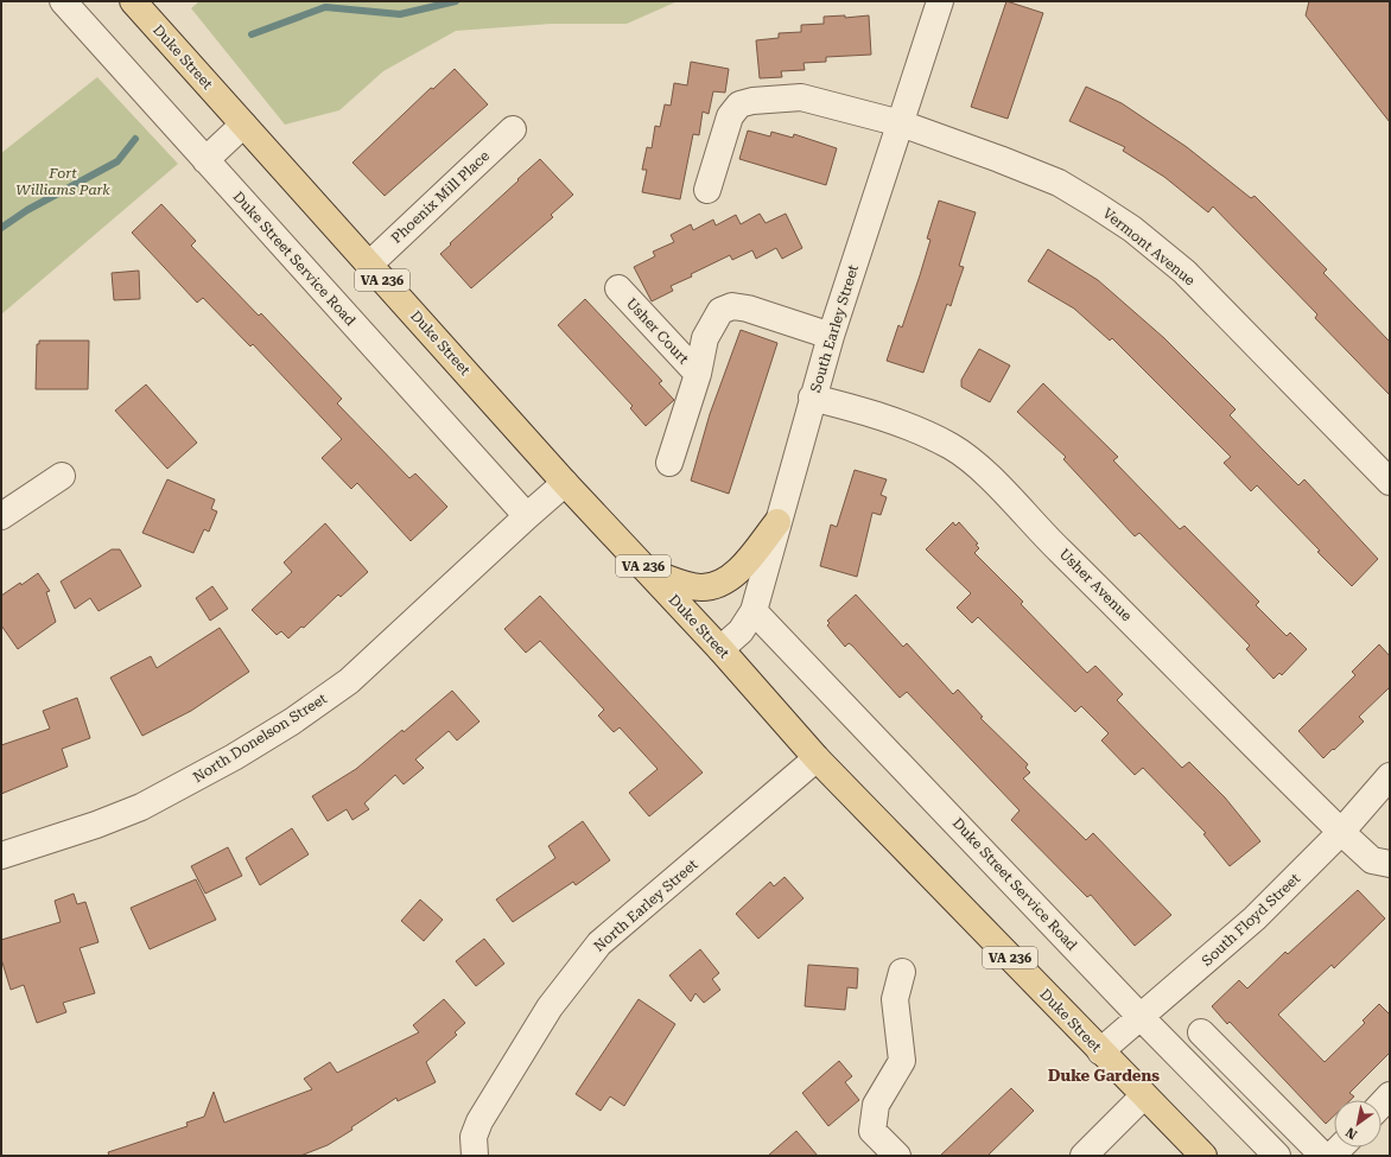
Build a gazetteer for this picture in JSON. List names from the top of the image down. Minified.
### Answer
{"streets":{"main road":["Duke Street","VA 236"],"street":["Phoenix Mill Place","Vermont Avenue","Duke Street Service Road","South Earley Street","Usher Court","Usher Avenue","North Donelson Street","North Earley Street","South Floyd Street"]},"crossings":[["Duke Street","Phoenix Mill Place"],["Duke Street","South Earley Street"],["Duke Street","North Donelson Street"],["Duke Street","North Earley Street"],["Duke Street","South Floyd Street"],["Vermont Avenue","South Earley Street"],["Duke Street Service Road","South Earley Street"],["Duke Street Service Road","North Donelson Street"],["Duke Street Service Road","South Floyd Street"],["South Earley Street","Usher Court"],["South Earley Street","Usher Avenue"],["Usher Avenue","South Floyd Street"]],"districts":["Duke Gardens"],"parks":["Fort Williams Park"],"north":"bottom left"}
